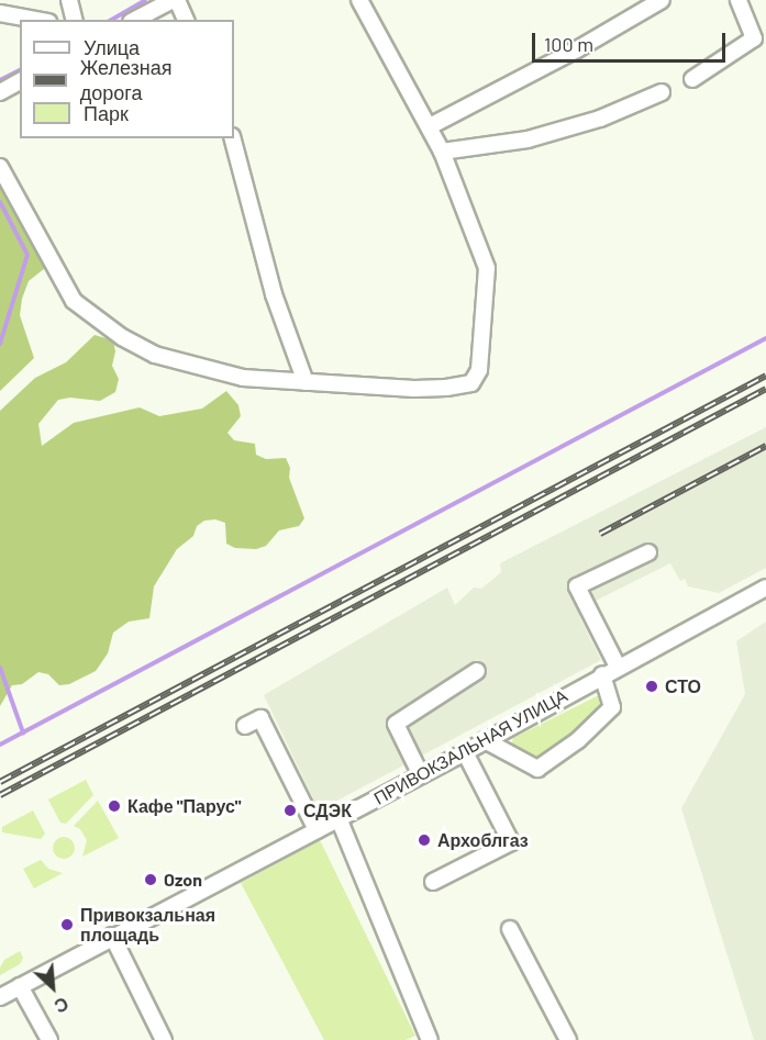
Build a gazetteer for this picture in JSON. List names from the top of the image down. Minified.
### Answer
{"streets":{"street":["ПРИВОКЗАЛЬНАЯ УЛИЦА"]},"places":["СТО","Кафе \"Парус\"","СДЭК","Архоблгаз","Ozon","Привокзальная площадь"],"legend":["Улица","Железная дорога","Парк"],"scale_bar":"100 m","north":"bottom right"}
